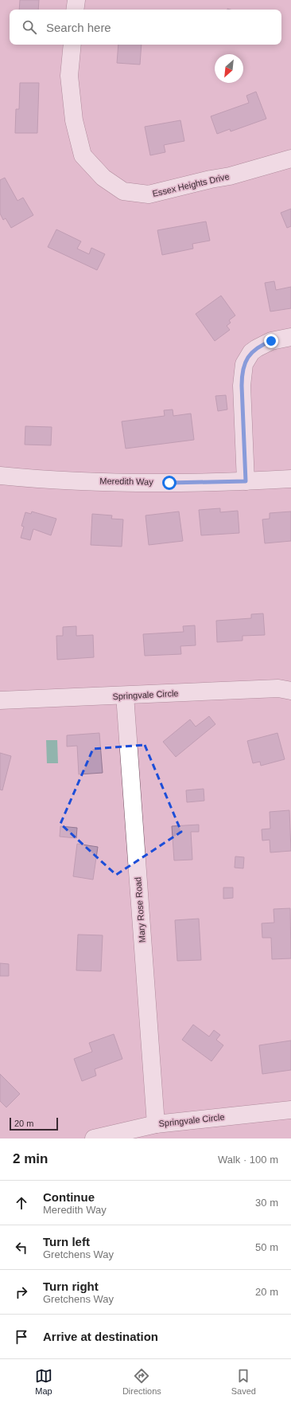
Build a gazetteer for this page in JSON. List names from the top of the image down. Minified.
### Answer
{"streets":{"street":["Essex Heights Drive","Meredith Way","Springvale Circle","Mary Rose Road"]},"crossings":[["Springvale Circle","Mary Rose Road"]],"scale_bar":"20 m","north":"bottom left","page":{"search":"Search here","scale":"20 m","heading":["2 min","Walk · 100 m"],"list":[["Continue","Meredith Way","30 m"],["Turn left","Gretchens Way","50 m"],["Turn right","Gretchens Way","20 m"],"Arrive at destination"],"nav":["Map","Directions","Saved"]}}
